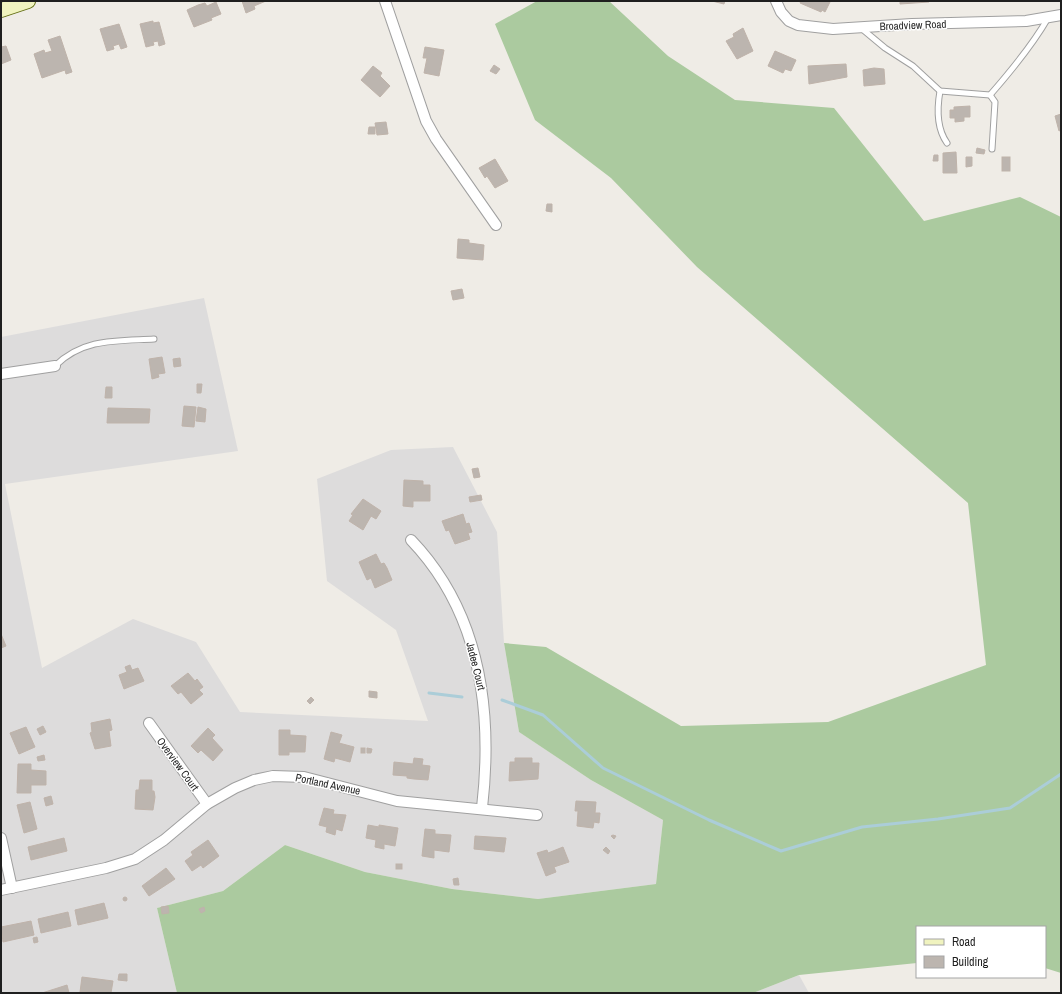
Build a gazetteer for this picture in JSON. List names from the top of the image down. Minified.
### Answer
{"streets":{"street":["Broadview Road","Jadee Court","Overview Court","Portland Avenue"]},"crossings":[["Jadee Court","Portland Avenue"],["Overview Court","Portland Avenue"]],"legend":["Road","Building"]}
